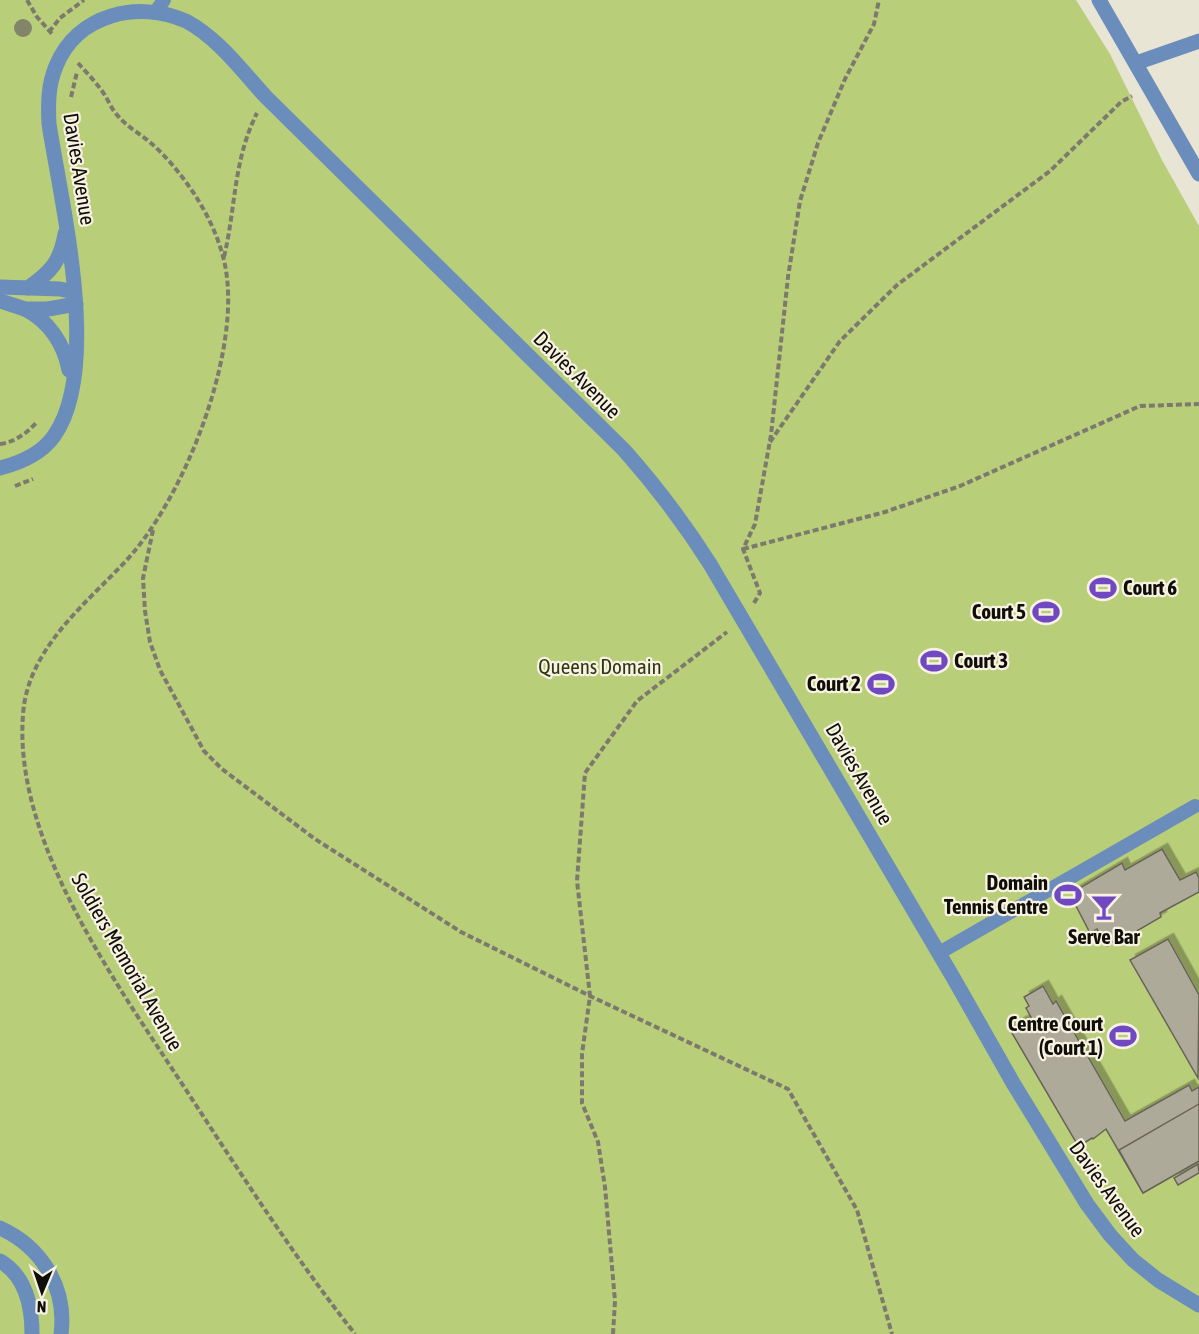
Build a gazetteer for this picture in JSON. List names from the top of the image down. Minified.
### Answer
{"streets":{"street":["Davies Avenue"],"path":["Soldiers Memorial Avenue"]},"crossings":[["Davies Avenue","Soldiers Memorial Avenue"]],"parks":["Queens Domain"],"places":{"sports":["Court 6","Court 5","Court 3","Court 2","Domain Tennis Centre","Centre Court (Court 1)"],"bar":["Serve Bar"]},"north":"bottom"}
